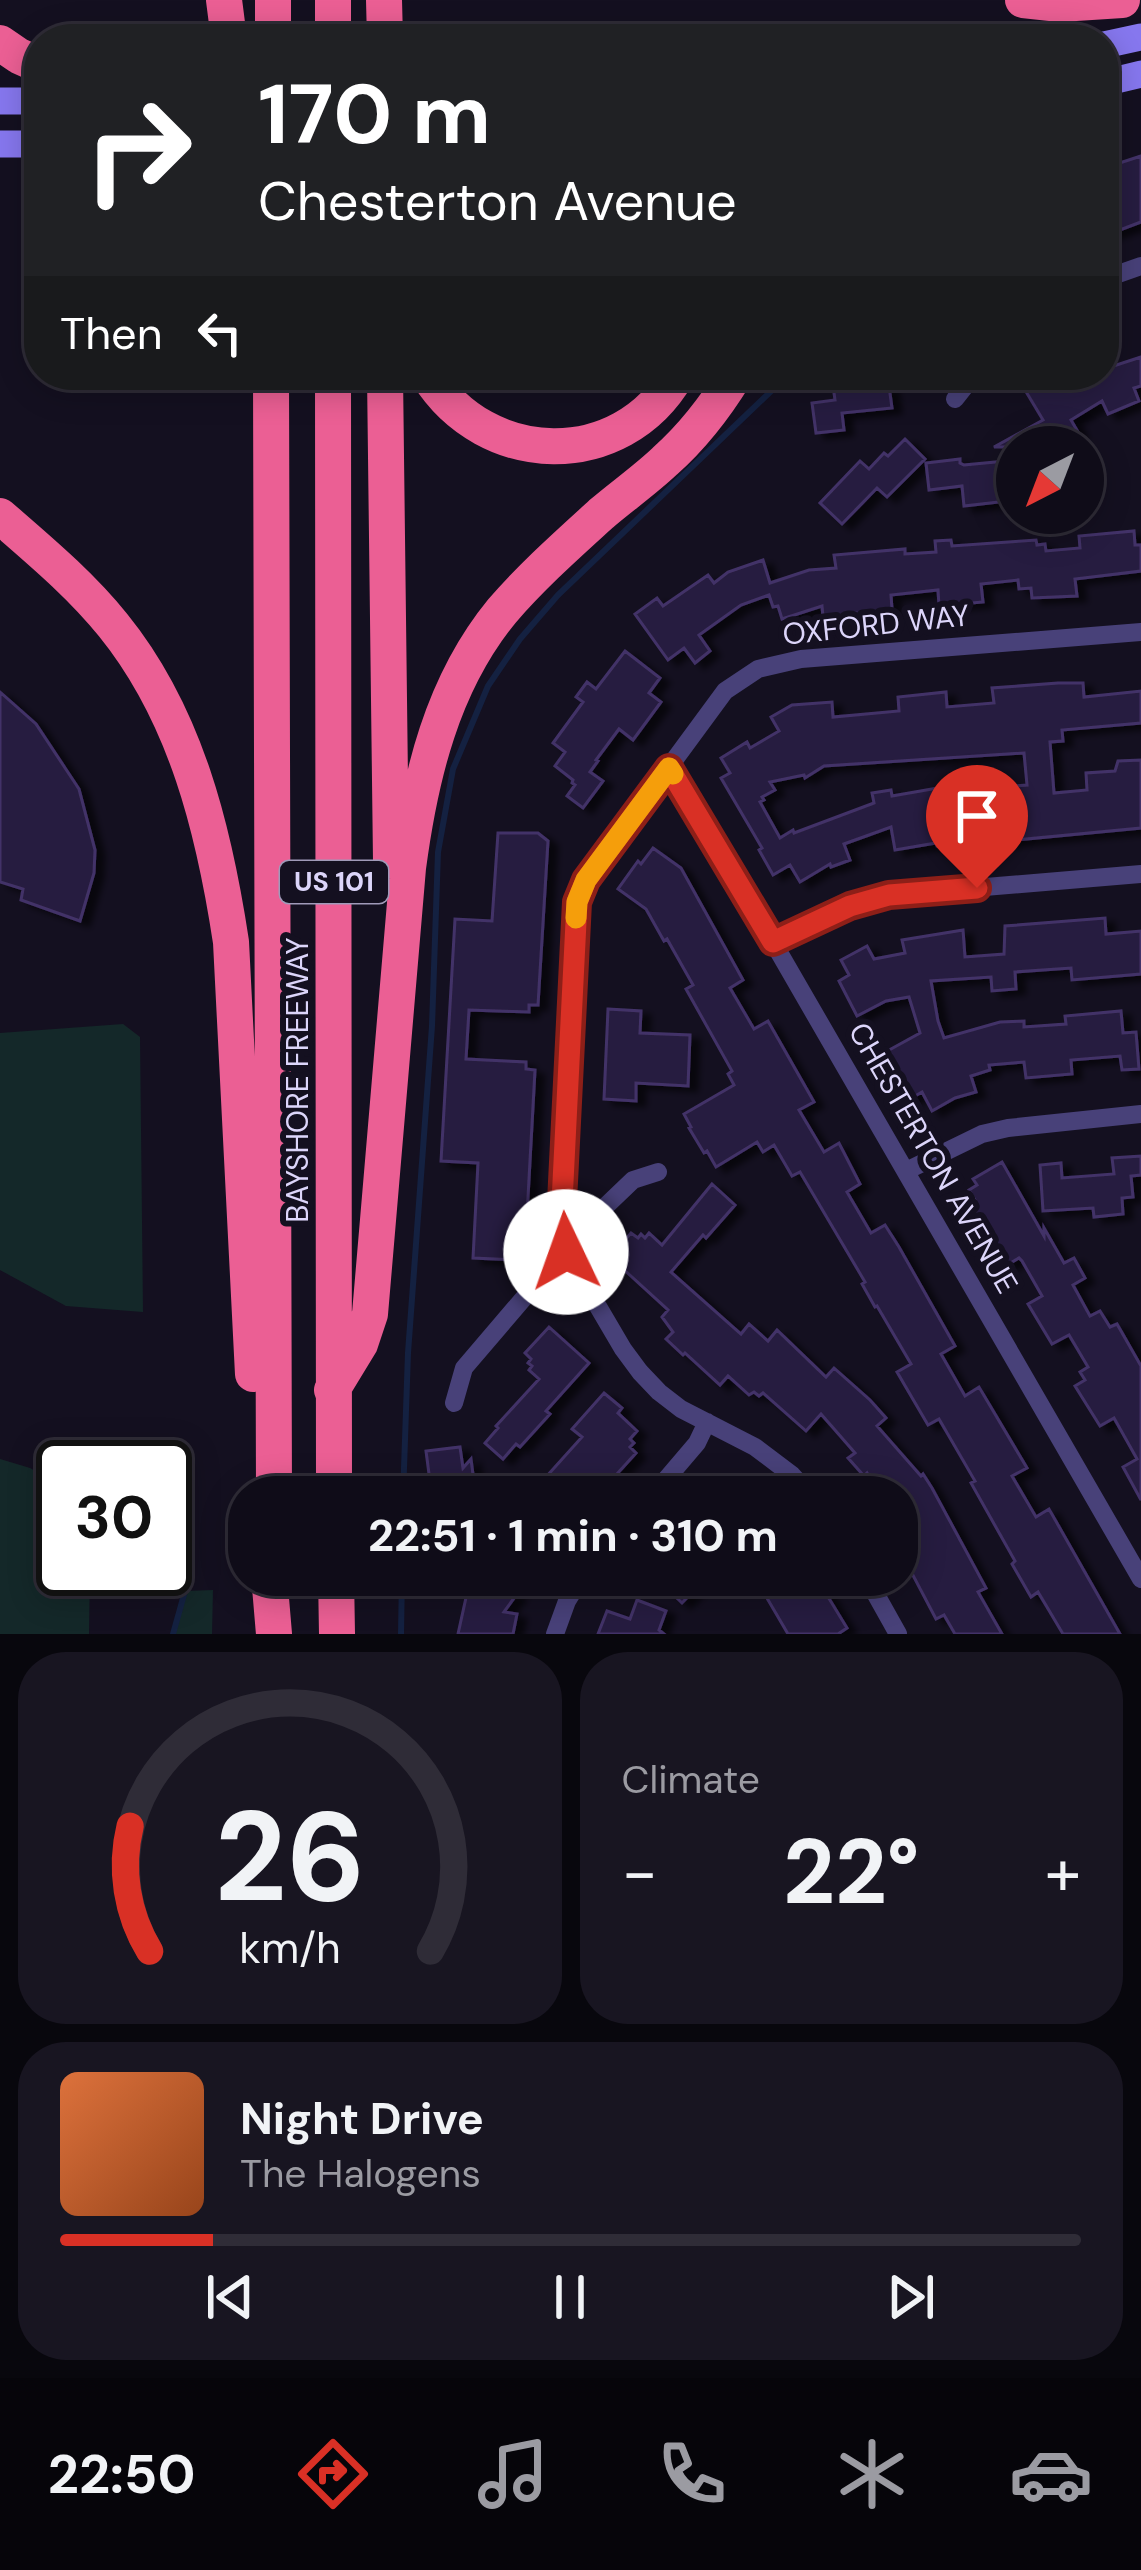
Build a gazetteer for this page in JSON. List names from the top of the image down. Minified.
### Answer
{"streets":{"highway":["US 101","BAYSHORE FREEWAY"],"street":["OXFORD WAY","CHESTERTON AVENUE"]},"crossings":[["OXFORD WAY","CHESTERTON AVENUE"]],"north":"bottom left","page":{"turn":["170 m","Chesterton Avenue"],"then":"Then","limit":"30","trip":"22:51 · 1 min · 310 m","tile":"Climate","heat":["−","22°","+"],"song":["Night Drive","The Halogens"],"tabs":"22:50","gauge":["26","km/h"]}}
